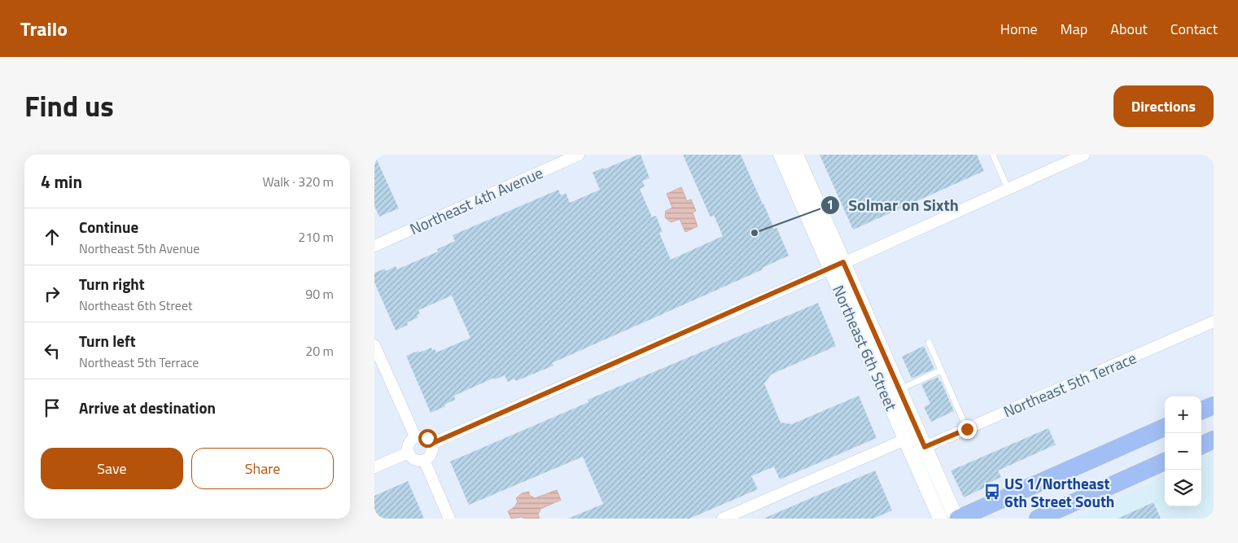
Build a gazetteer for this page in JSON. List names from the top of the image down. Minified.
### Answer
{"streets":{"street":["Northeast 4th Avenue","Northeast 6th Street","Northeast 5th Terrace"]},"crossings":[["Northeast 6th Street","Northeast 5th Terrace"]],"places":{"other":["Solmar on Sixth"],"bus stop":["US 1/Northeast 6th Street South"]},"page":{"header":"Trailo","nav":["Home","Map","About","Contact"],"title":"Find us","buttons":["Directions",["Save","Share"]],"heading":["4 min","Walk · 320 m"],"list":[["Continue","Northeast 5th Avenue","210 m"],["Turn right","Northeast 6th Street","90 m"],["Turn left","Northeast 5th Terrace","20 m"],"Arrive at destination"],"map_buttons":["+","−"]}}
